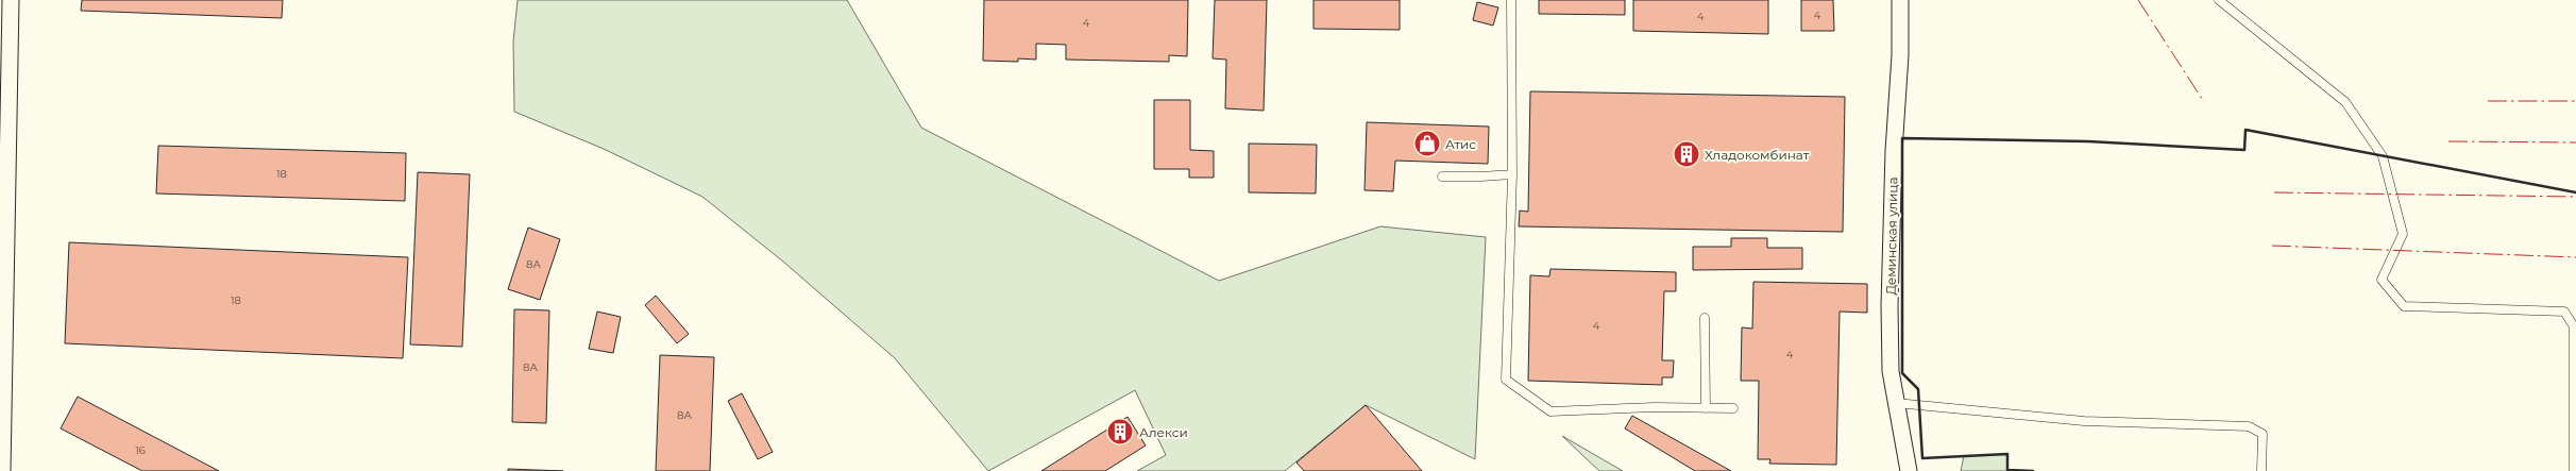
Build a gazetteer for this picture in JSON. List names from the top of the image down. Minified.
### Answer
{"streets":{"street":["Деминская улица"]},"places":{"shop":["Атис"],"building":["Хладокомбинат","Алекси"]},"house_numbers":["4","4","4","18","8А","18","4","4","8А","8А","16"]}
